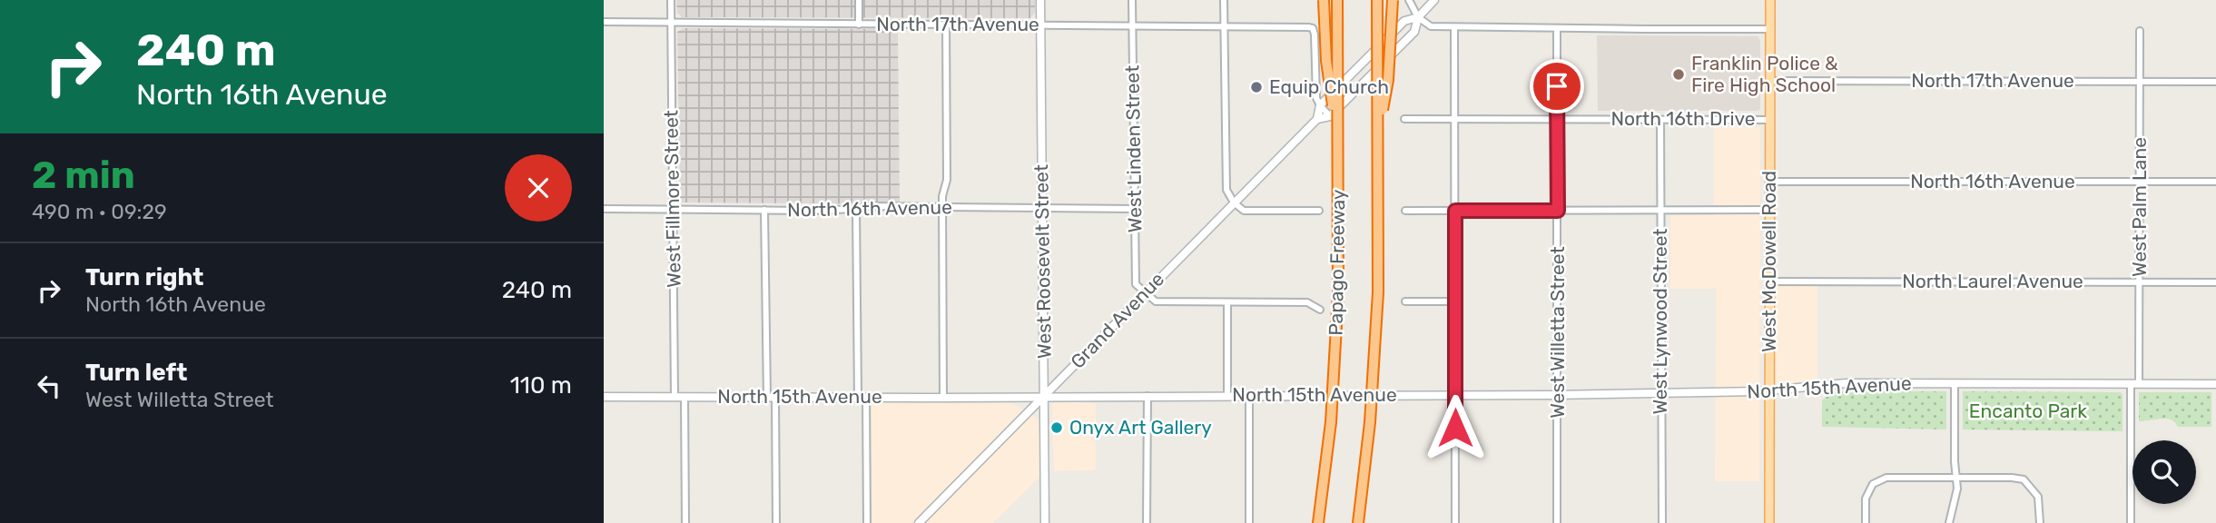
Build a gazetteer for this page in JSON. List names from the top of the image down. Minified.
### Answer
{"streets":{"highway":["Papago Freeway"],"main road":["West McDowell Road"],"street":["North 17th Avenue","North 16th Drive","West Linden Street","North 16th Avenue","West Fillmore Street","West Palm Lane","West Roosevelt Street","North Laurel Avenue","Grand Avenue","West Lynwood Street","West Willetta Street","North 15th Avenue"]},"crossings":[["North 17th Avenue","West Linden Street"],["North 17th Avenue","West Fillmore Street"],["North 17th Avenue","West Palm Lane"],["North 17th Avenue","West Roosevelt Street"],["North 17th Avenue","West McDowell Road"],["North 16th Drive","West McDowell Road"],["North 16th Drive","West Lynwood Street"],["North 16th Drive","West Willetta Street"],["West Linden Street","North 16th Avenue"],["West Linden Street","Grand Avenue"],["North 16th Avenue","West Fillmore Street"],["North 16th Avenue","West Palm Lane"],["North 16th Avenue","West Roosevelt Street"],["North 16th Avenue","West McDowell Road"],["West Fillmore Street","North 15th Avenue"],["West Palm Lane","North Laurel Avenue"],["West Palm Lane","North 15th Avenue"],["West Roosevelt Street","Grand Avenue"],["West Roosevelt Street","North 15th Avenue"],["West McDowell Road","North Laurel Avenue"],["West McDowell Road","North 15th Avenue"],["Grand Avenue","North 15th Avenue"],["West Lynwood Street","North 15th Avenue"],["West Willetta Street","North 15th Avenue"]],"parks":["Encanto Park"],"places":["Franklin Police & Fire High School","Equip Church","Onyx Art Gallery"],"page":{"turn":["240 m","North 16th Avenue"],"heading":["2 min","490 m · 09:29"],"list":[{"name":"Turn right","note":"North 16th Avenue","value":"240 m"},{"name":"Turn left","note":"West Willetta Street","value":"110 m"}]}}
